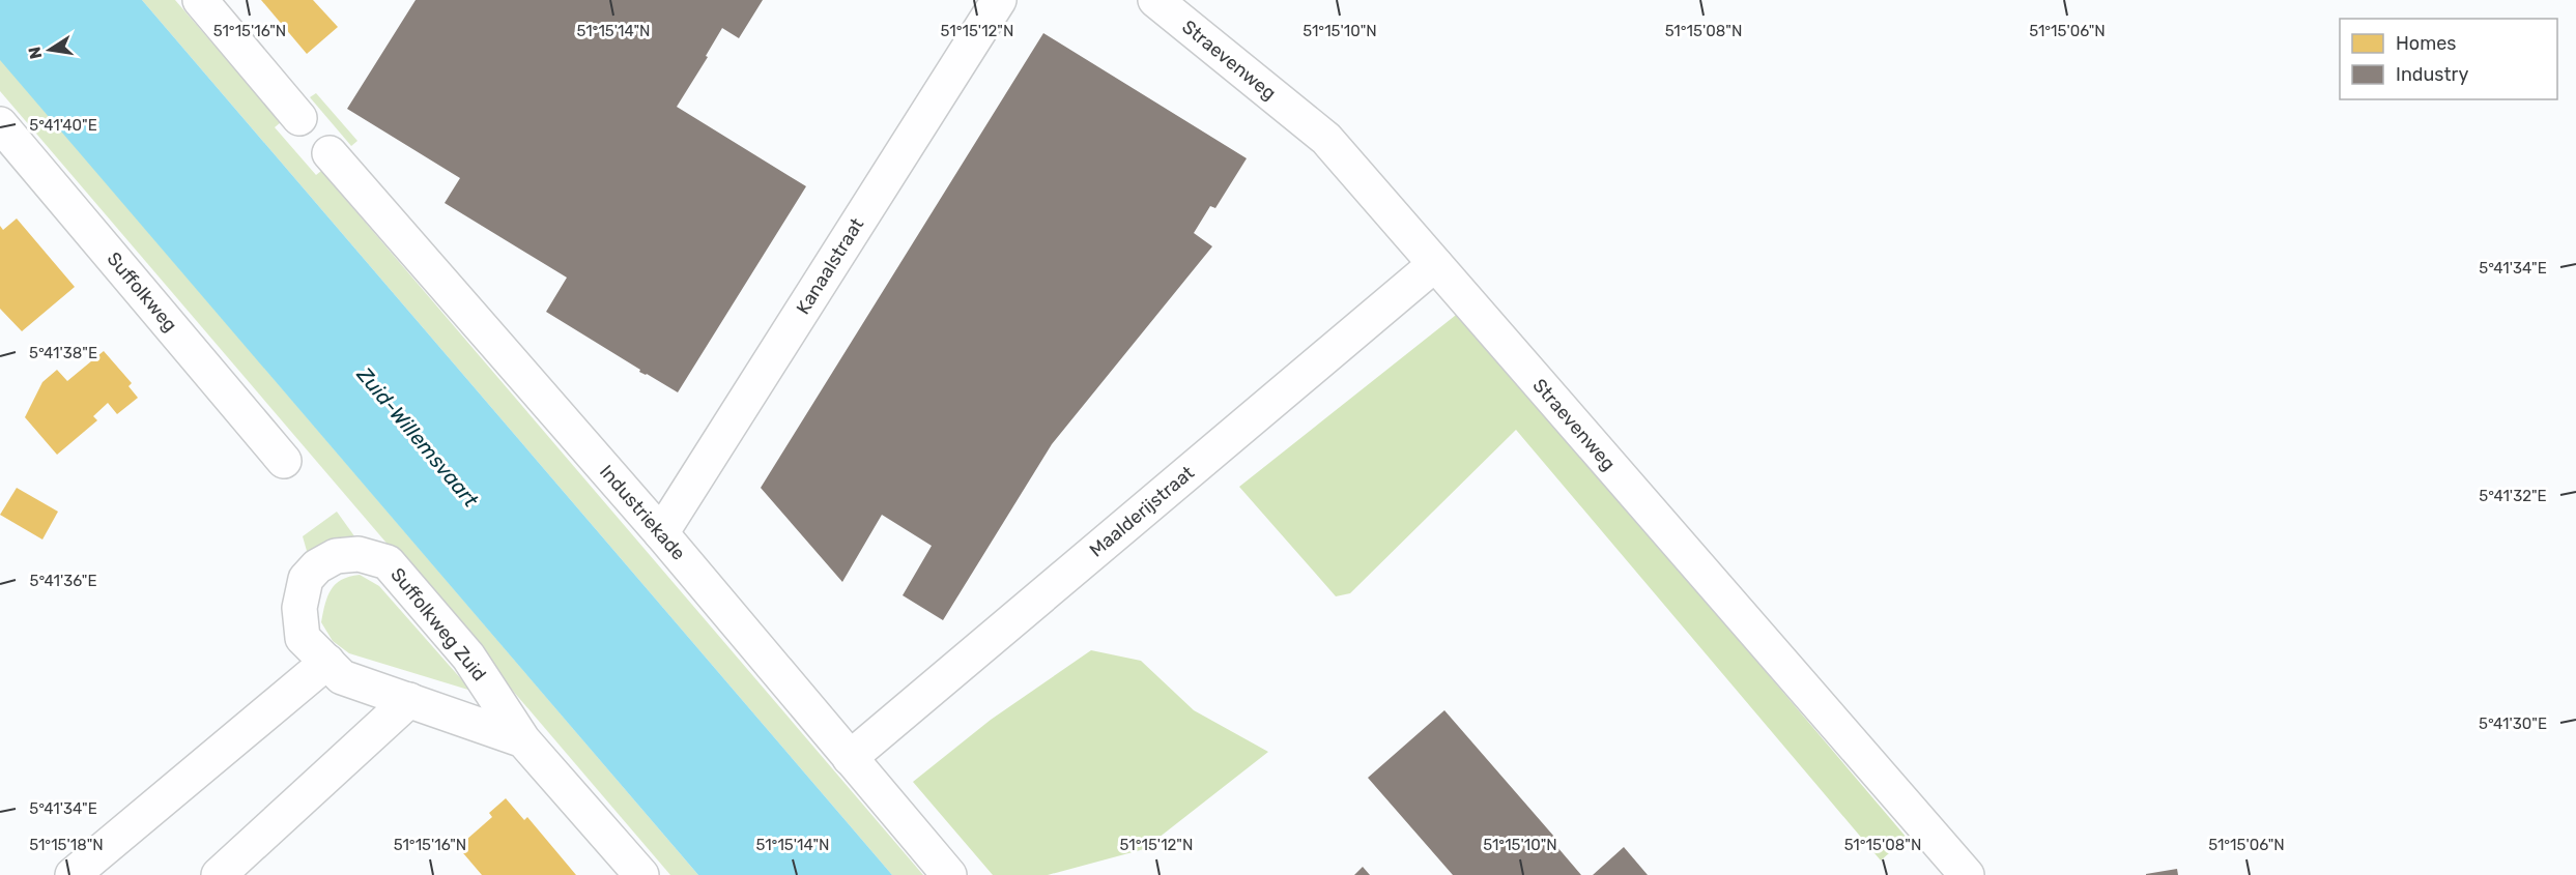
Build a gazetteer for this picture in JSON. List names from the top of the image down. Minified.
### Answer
{"streets":{"street":["Straevenweg","Kanaalstraat","Suffolkweg","Maalderijstraat","Industriekade","Suffolkweg Zuid"]},"crossings":[["Straevenweg","Maalderijstraat"],["Kanaalstraat","Industriekade"],["Maalderijstraat","Industriekade"]],"water":["Zuid-Willemsvaart"],"legend":["Homes","Industry"],"north":"left","coordinates":["51°15'16\"N","51°15'14\"N","51°15'12\"N","51°15'10\"N","51°15'08\"N","51°15'06\"N","5°41'40\"E","5°41'34\"E","5°41'38\"E","5°41'32\"E","5°41'36\"E","5°41'30\"E","51°15'18\"N"]}
